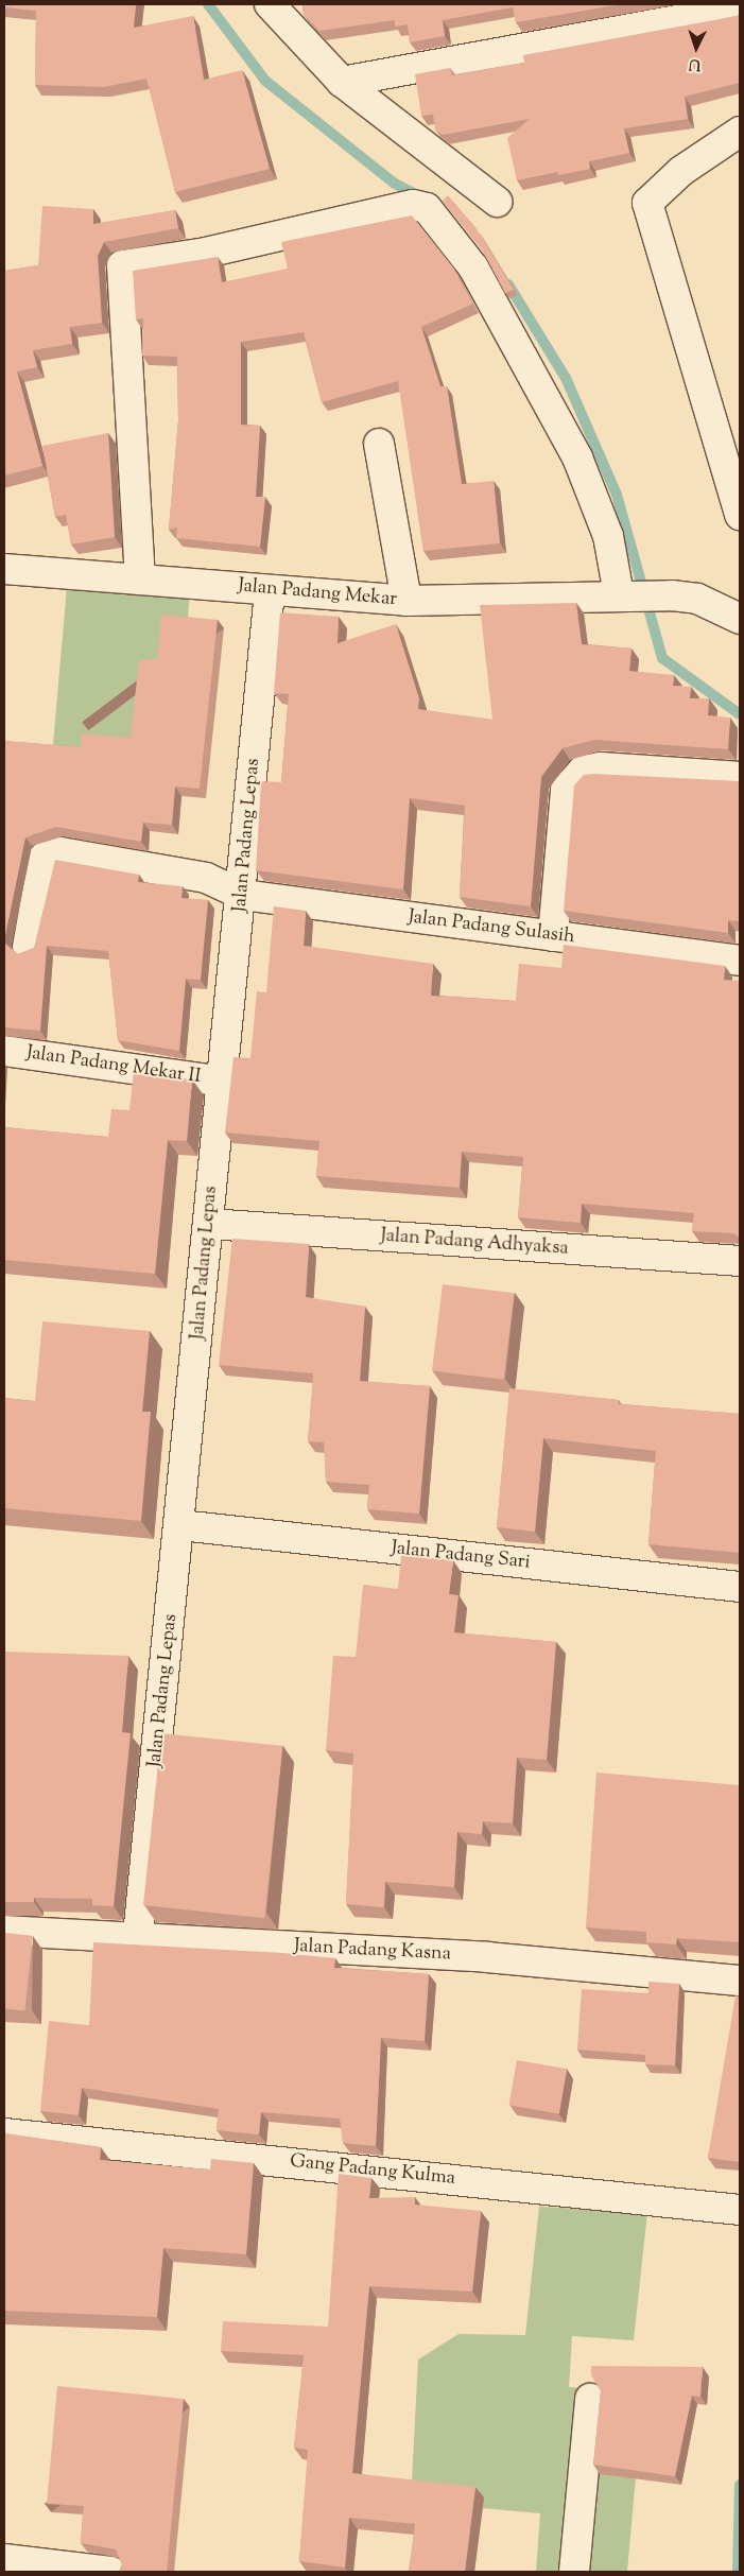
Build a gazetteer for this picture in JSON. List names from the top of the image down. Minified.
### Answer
{"streets":{"street":["Jalan Padang Mekar","Jalan Padang Lepas","Jalan Padang Sulasih","Jalan Padang Mekar II","Jalan Padang Adhyaksa","Jalan Padang Sari","Jalan Padang Kasna","Gang Padang Kulma"]},"crossings":[["Jalan Padang Mekar","Jalan Padang Lepas"],["Jalan Padang Lepas","Jalan Padang Sulasih"],["Jalan Padang Lepas","Jalan Padang Mekar II"],["Jalan Padang Lepas","Jalan Padang Adhyaksa"],["Jalan Padang Lepas","Jalan Padang Sari"],["Jalan Padang Lepas","Jalan Padang Kasna"]],"north":"bottom"}
